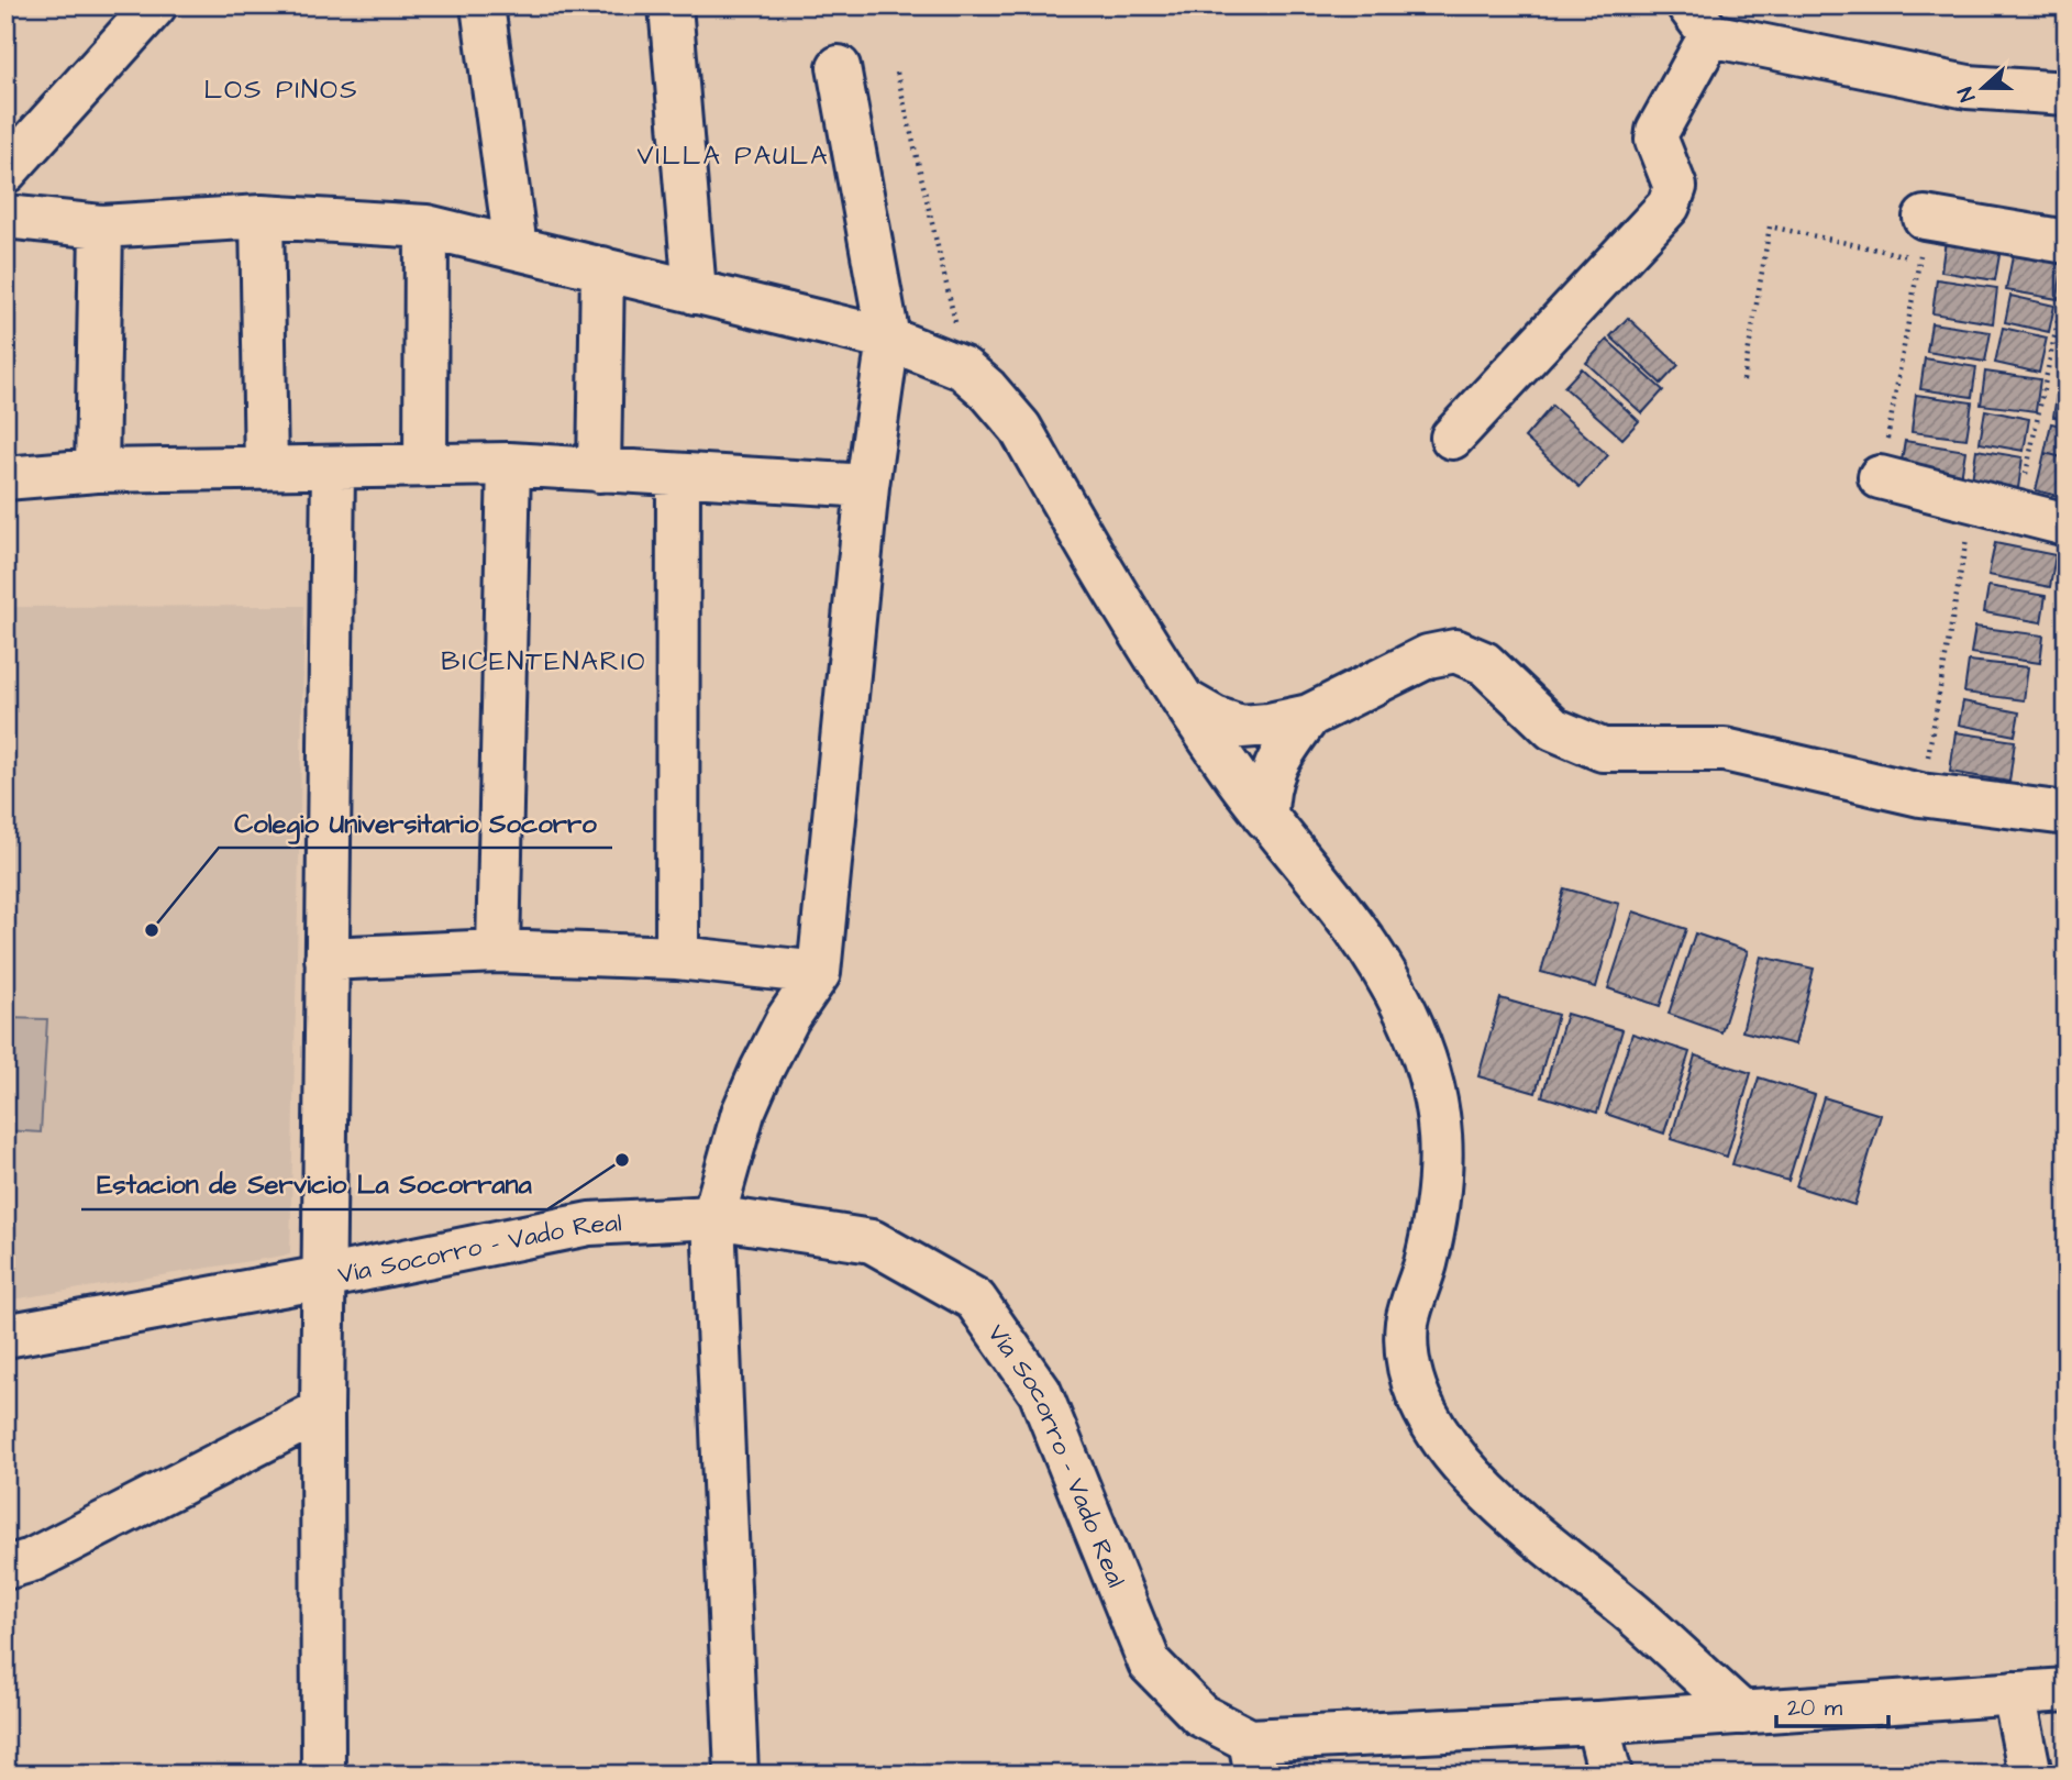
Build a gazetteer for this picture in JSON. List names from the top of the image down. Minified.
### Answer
{"streets":{"main road":["Vía Socorro - Vado Real"]},"districts":["LOS PINOS","VILLA PAULA","BICENTENARIO"],"places":["Colegio Universitario Socorro","Estacion de Servicio La Socorrana"],"scale_bar":"20 m","north":"left"}
